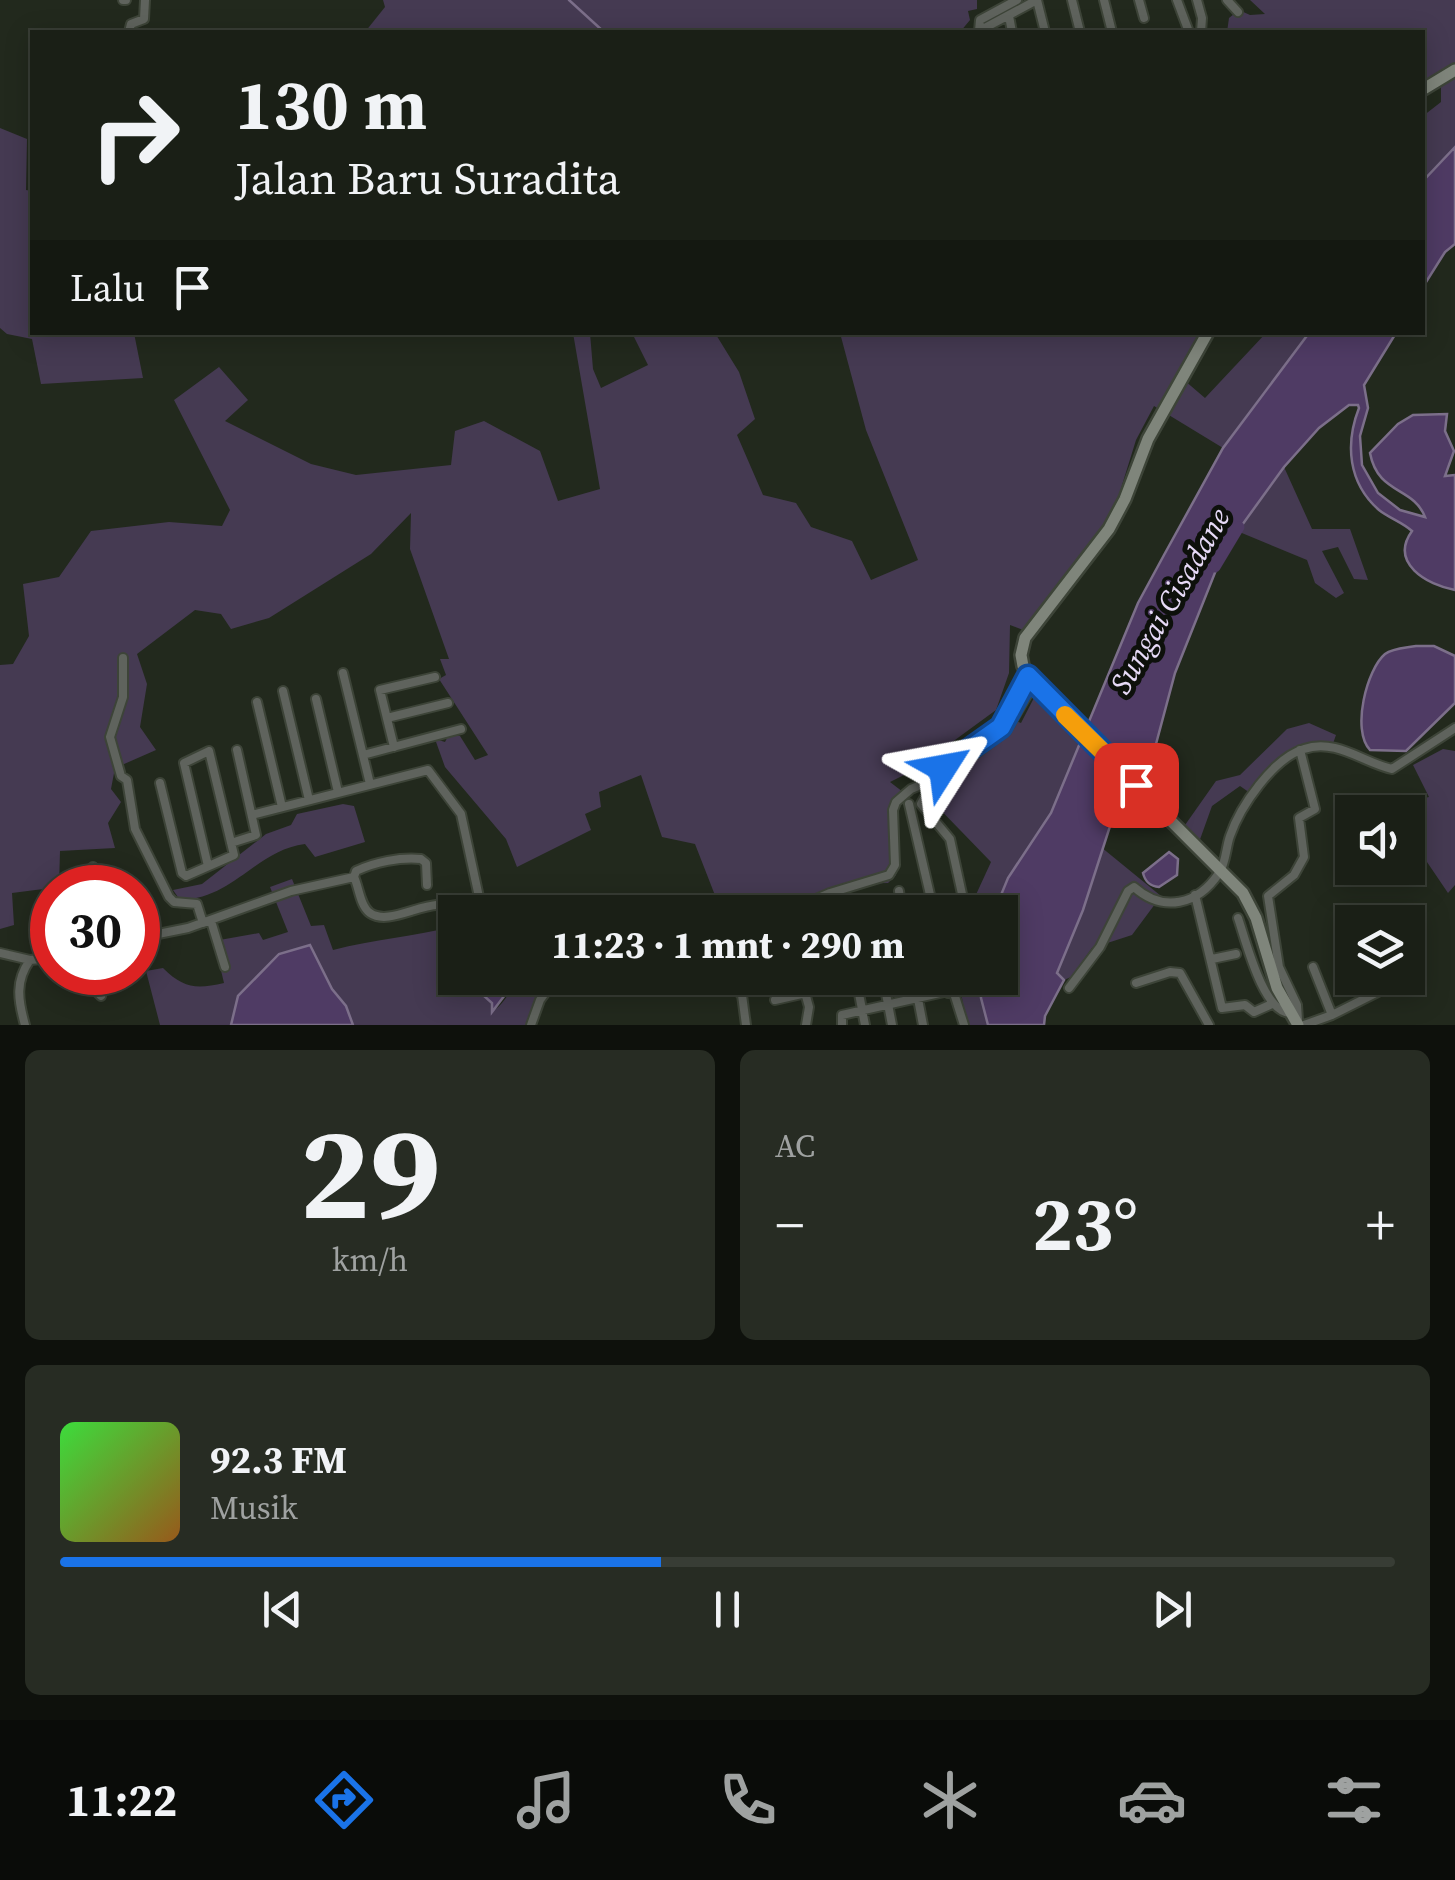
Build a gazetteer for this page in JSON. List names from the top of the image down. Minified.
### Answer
{"water":["Sungai Cisadane"],"page":{"turn":["130 m","Jalan Baru Suradita"],"then":"Lalu","limit":"30","trip":"11:23 · 1 mnt · 290 m","tile":[["29","km/h"],"AC"],"heat":["−","23°","+"],"song":["92.3 FM","Musik"],"tabs":"11:22"}}
